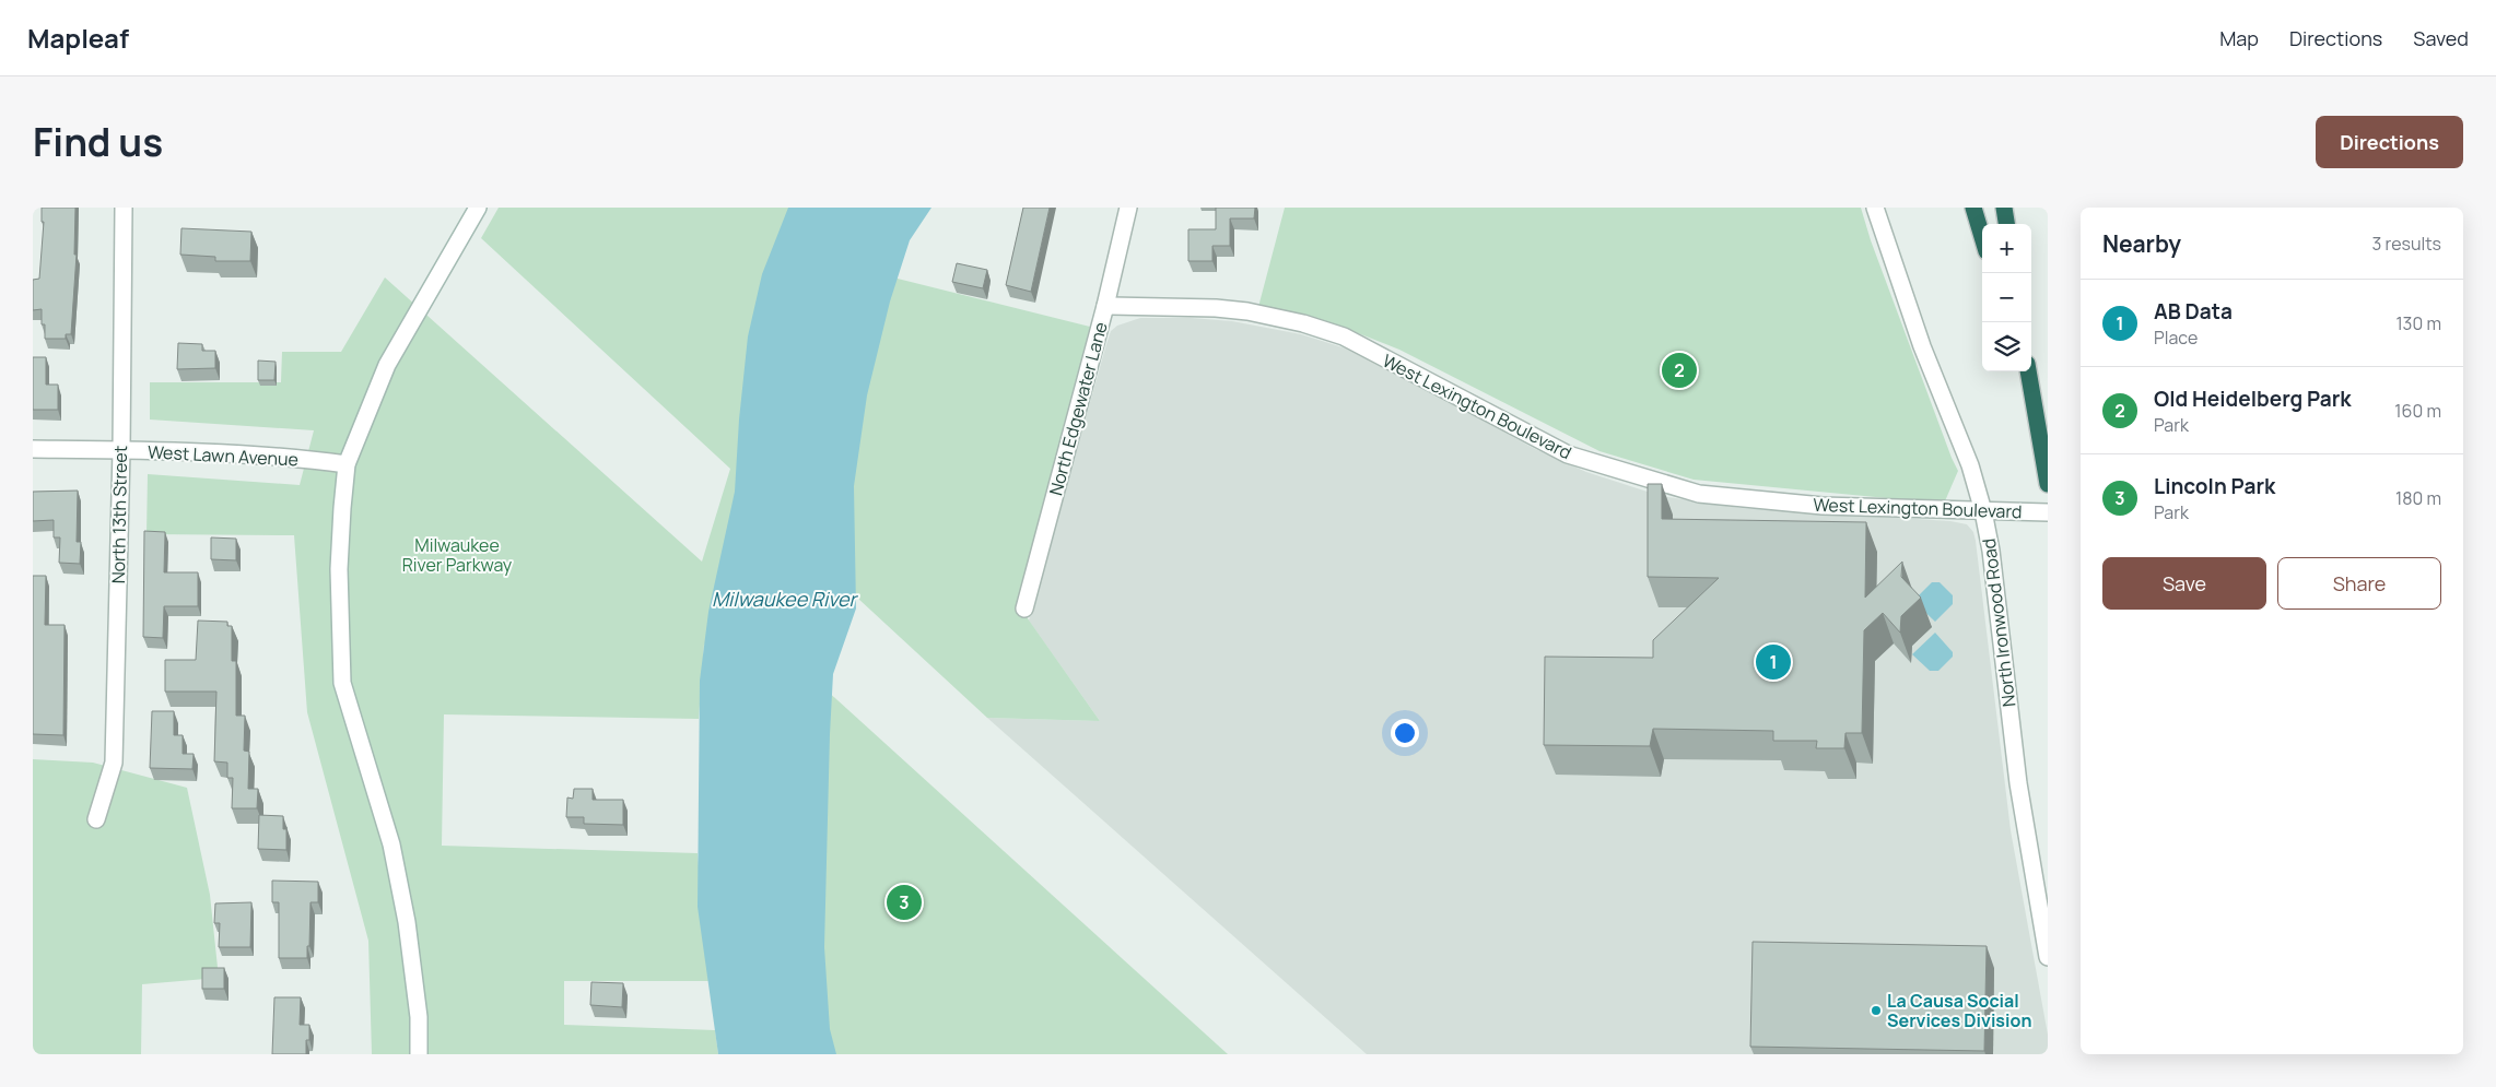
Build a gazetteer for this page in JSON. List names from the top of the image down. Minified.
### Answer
{"streets":{"street":["West Lexington Boulevard","North Edgewater Lane","West Lawn Avenue","North 13th Street","North Ironwood Road"]},"crossings":[["West Lexington Boulevard","North Edgewater Lane"],["West Lexington Boulevard","North Ironwood Road"],["West Lawn Avenue","North 13th Street"]],"water":["Milwaukee River"],"parks":["Milwaukee River Parkway"],"places":["La Causa Social Services Division"],"page":{"header":"Mapleaf","nav":["Map","Directions","Saved"],"title":"Find us","buttons":["Directions",["Save","Share"]],"heading":["Nearby","3 results"],"map_buttons":["+","−"],"list":[{"mark":"1","name":"AB Data","note":"Place","value":"130 m"},{"mark":"2","name":"Old Heidelberg Park","note":"Park","value":"160 m"},{"mark":"3","name":"Lincoln Park","note":"Park","value":"180 m"}],"pins":["2","1","3"]}}
